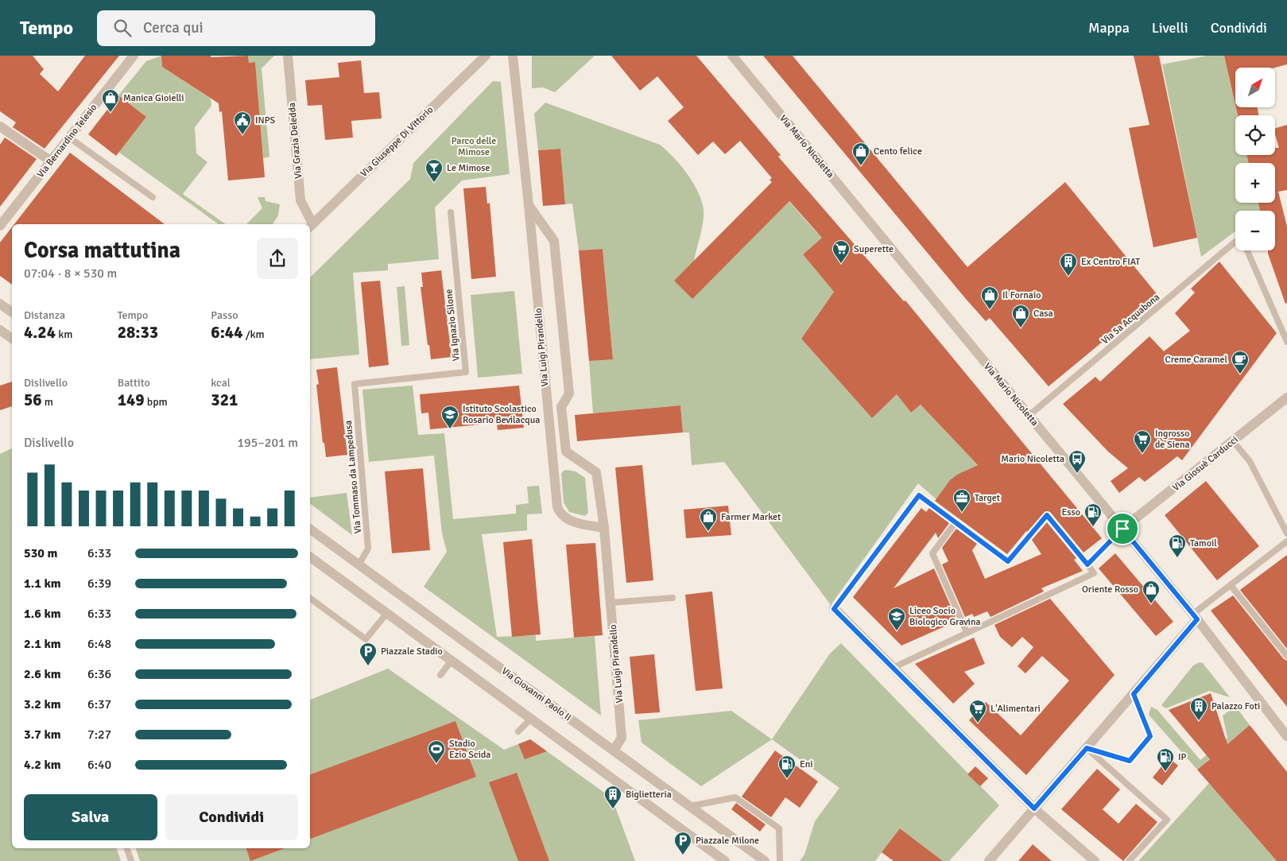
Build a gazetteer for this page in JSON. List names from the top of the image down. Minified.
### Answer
{"streets":{"street":["Via Bernardino Telesio","Via Grazia Deledda","Via Giuseppe Di Vittorio","Via Mario Nicoletta","Via Luigi Pirandello","Via Giosuè Carducci","Via Giovanni Paolo II"],"lane":["Via 5a Acquabona","Via Ignazio Silone","Via Tommaso da Lampedusa"]},"crossings":[["Via Mario Nicoletta","Via 5a Acquabona"],["Via Mario Nicoletta","Via Giosuè Carducci"],["Via Ignazio Silone","Via Tommaso da Lampedusa"],["Via Luigi Pirandello","Via Giovanni Paolo II"],["Via Tommaso da Lampedusa","Via Giovanni Paolo II"]],"parks":["Parco delle Mimose"],"places":{"shop":["Manica Gioielli","Cento felice","Il Fornaio","Casa","Farmer Market","Oriente Rosso"],"public building":["INPS"],"bar":["Le Mimose"],"supermarket":["Superette","Ingrosso de Siena","L'Alimentari"],"building":["Ex Centro FIAT","Palazzo Foti","Biglietteria"],"cafe":["Creme Caramel"],"school or university":["Istituto Scolastico Rosario Bevilacqua","Liceo Socio Biologico Gravina"],"bus stop":["Mario Nicoletta"],"office":["Target"],"fuel station":["Esso","Tamoil","IP","Eni"],"parking":["Piazzale Stadio","Piazzale Milone"],"sports":["Stadio Ezio Scida"]},"north":"top right","page":{"header":"Tempo","search":"Cerca qui","nav":["Mappa","Livelli","Condividi"],"map_buttons":["+","−"],"heading":["Corsa mattutina","07:04 · 8 × 530 m"],"stats":[["Distanza","4.24 km"],["Tempo","28:33"],["Passo","6:44 /km"],["Dislivello","56 m"],["Battito","149 bpm"],["kcal","321"]],"chart":["Dislivello","195–201 m"],"list":[{"name":"530 m","note":"6:33"},{"name":"1.1 km","note":"6:39"},{"name":"1.6 km","note":"6:33"},{"name":"2.1 km","note":"6:48"},{"name":"2.6 km","note":"6:36"},{"name":"3.2 km","note":"6:37"},{"name":"3.7 km","note":"7:27"},{"name":"4.2 km","note":"6:40"}],"buttons":["Salva","Condividi"]}}
